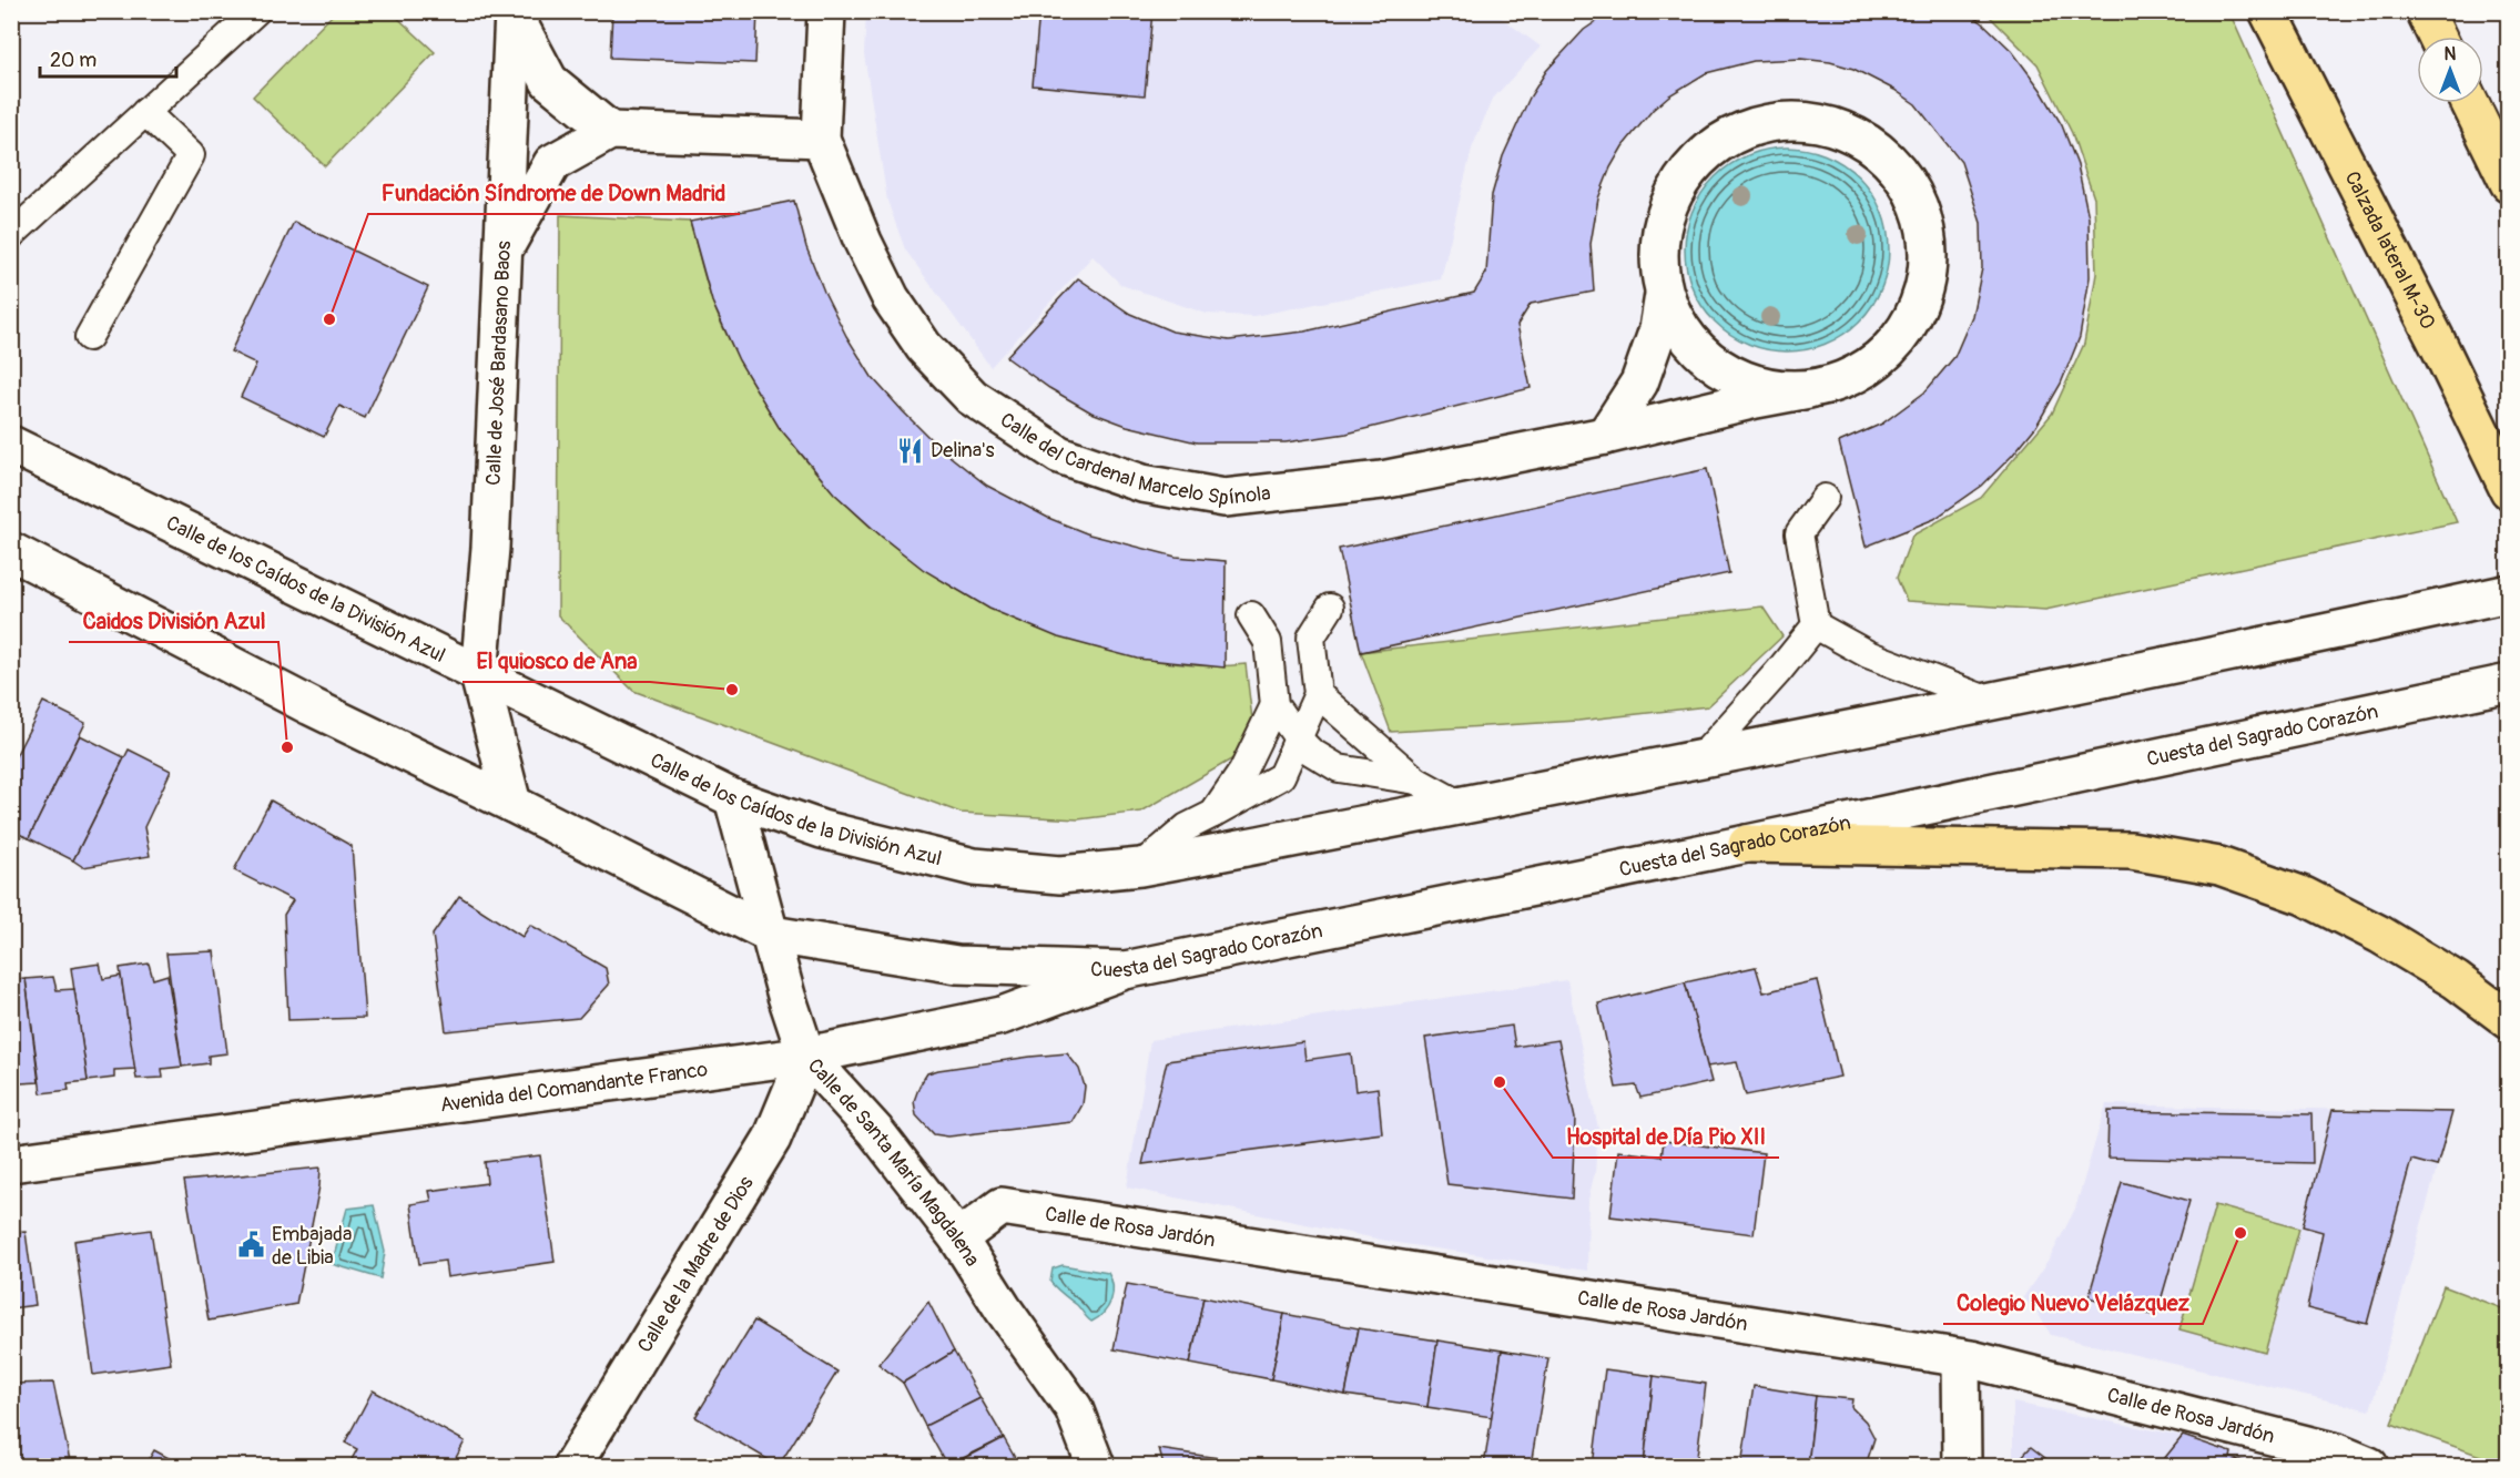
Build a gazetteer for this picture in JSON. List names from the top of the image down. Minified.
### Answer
{"streets":{"highway":["Calzada lateral M-30"],"street":["Calle de José Bardasano Baos","Calle del Cardenal Marcelo Spínola","Calle de los Caídos de la División Azul","Cuesta del Sagrado Corazón","Avenida del Comandante Franco","Calle de Santa María Magdalena","Calle de Rosa Jardón","Calle de la Madre de Dios"]},"crossings":[["Calle de José Bardasano Baos","Calle de los Caídos de la División Azul"],["Calle de los Caídos de la División Azul","Calle de Santa María Magdalena"],["Cuesta del Sagrado Corazón","Avenida del Comandante Franco"],["Cuesta del Sagrado Corazón","Calle de Santa María Magdalena"],["Avenida del Comandante Franco","Calle de Santa María Magdalena"],["Avenida del Comandante Franco","Calle de la Madre de Dios"],["Calle de Santa María Magdalena","Calle de Rosa Jardón"],["Calle de Santa María Magdalena","Calle de la Madre de Dios"]],"places":{"other":["Fundación Síndrome de Down Madrid","El quiosco de Ana","Caidos División Azul","Hospital de Día Pio XII","Colegio Nuevo Velázquez"],"restaurant":["Delina's"],"public building":["Embajada de Libia"]},"scale_bar":"20 m","north":"top"}
